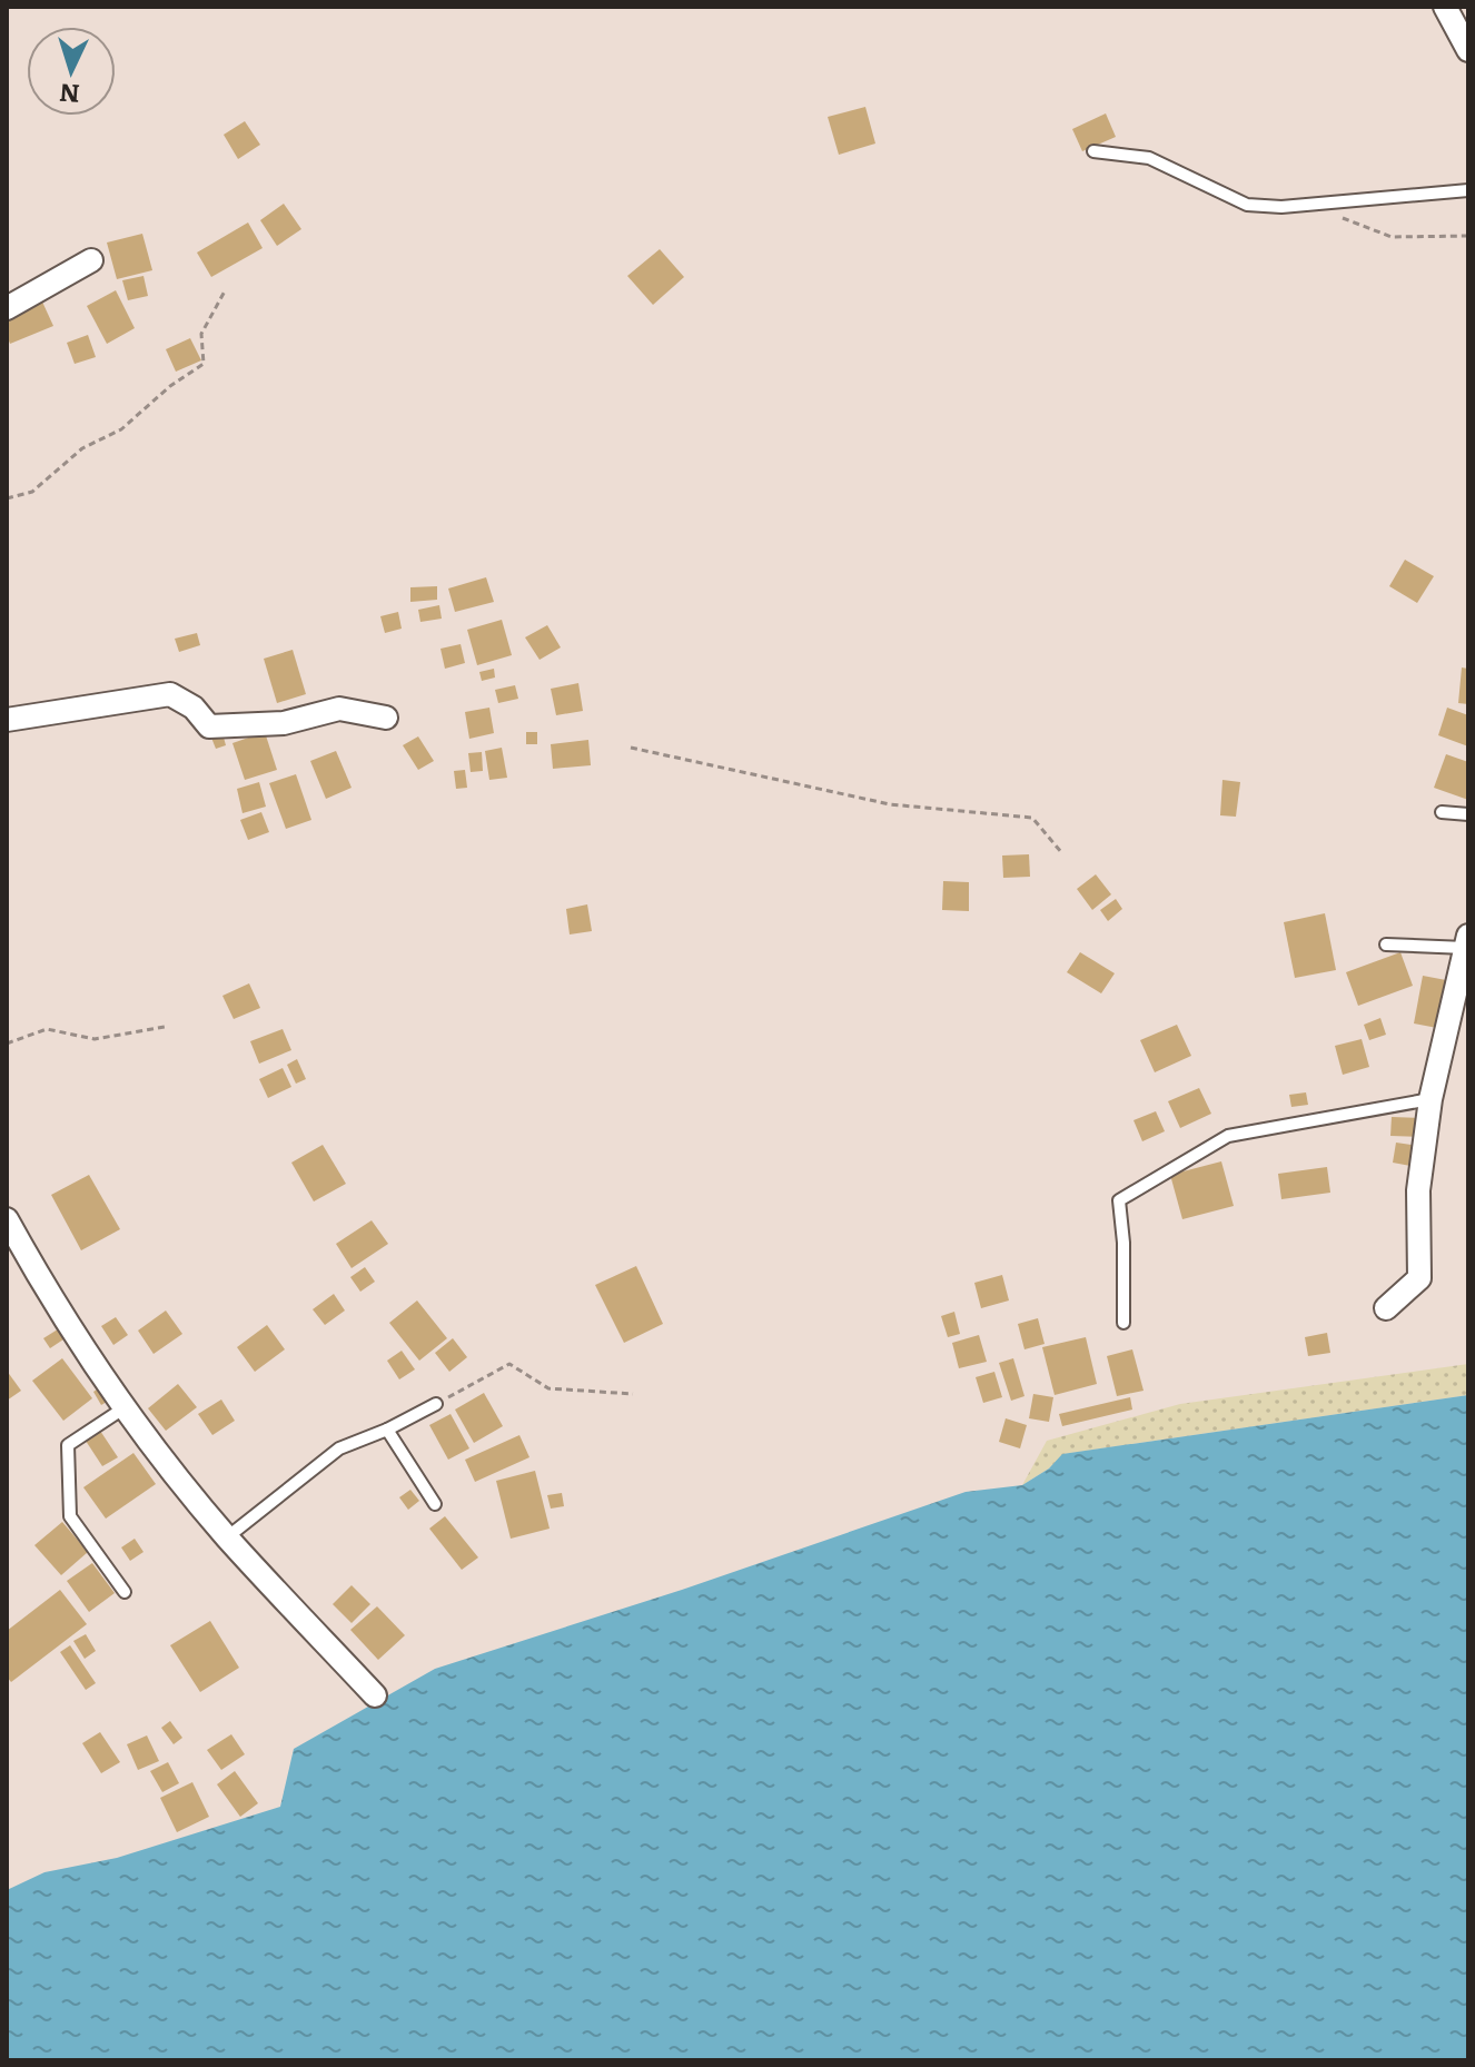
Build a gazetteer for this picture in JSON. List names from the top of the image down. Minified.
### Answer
{"north":"bottom"}
